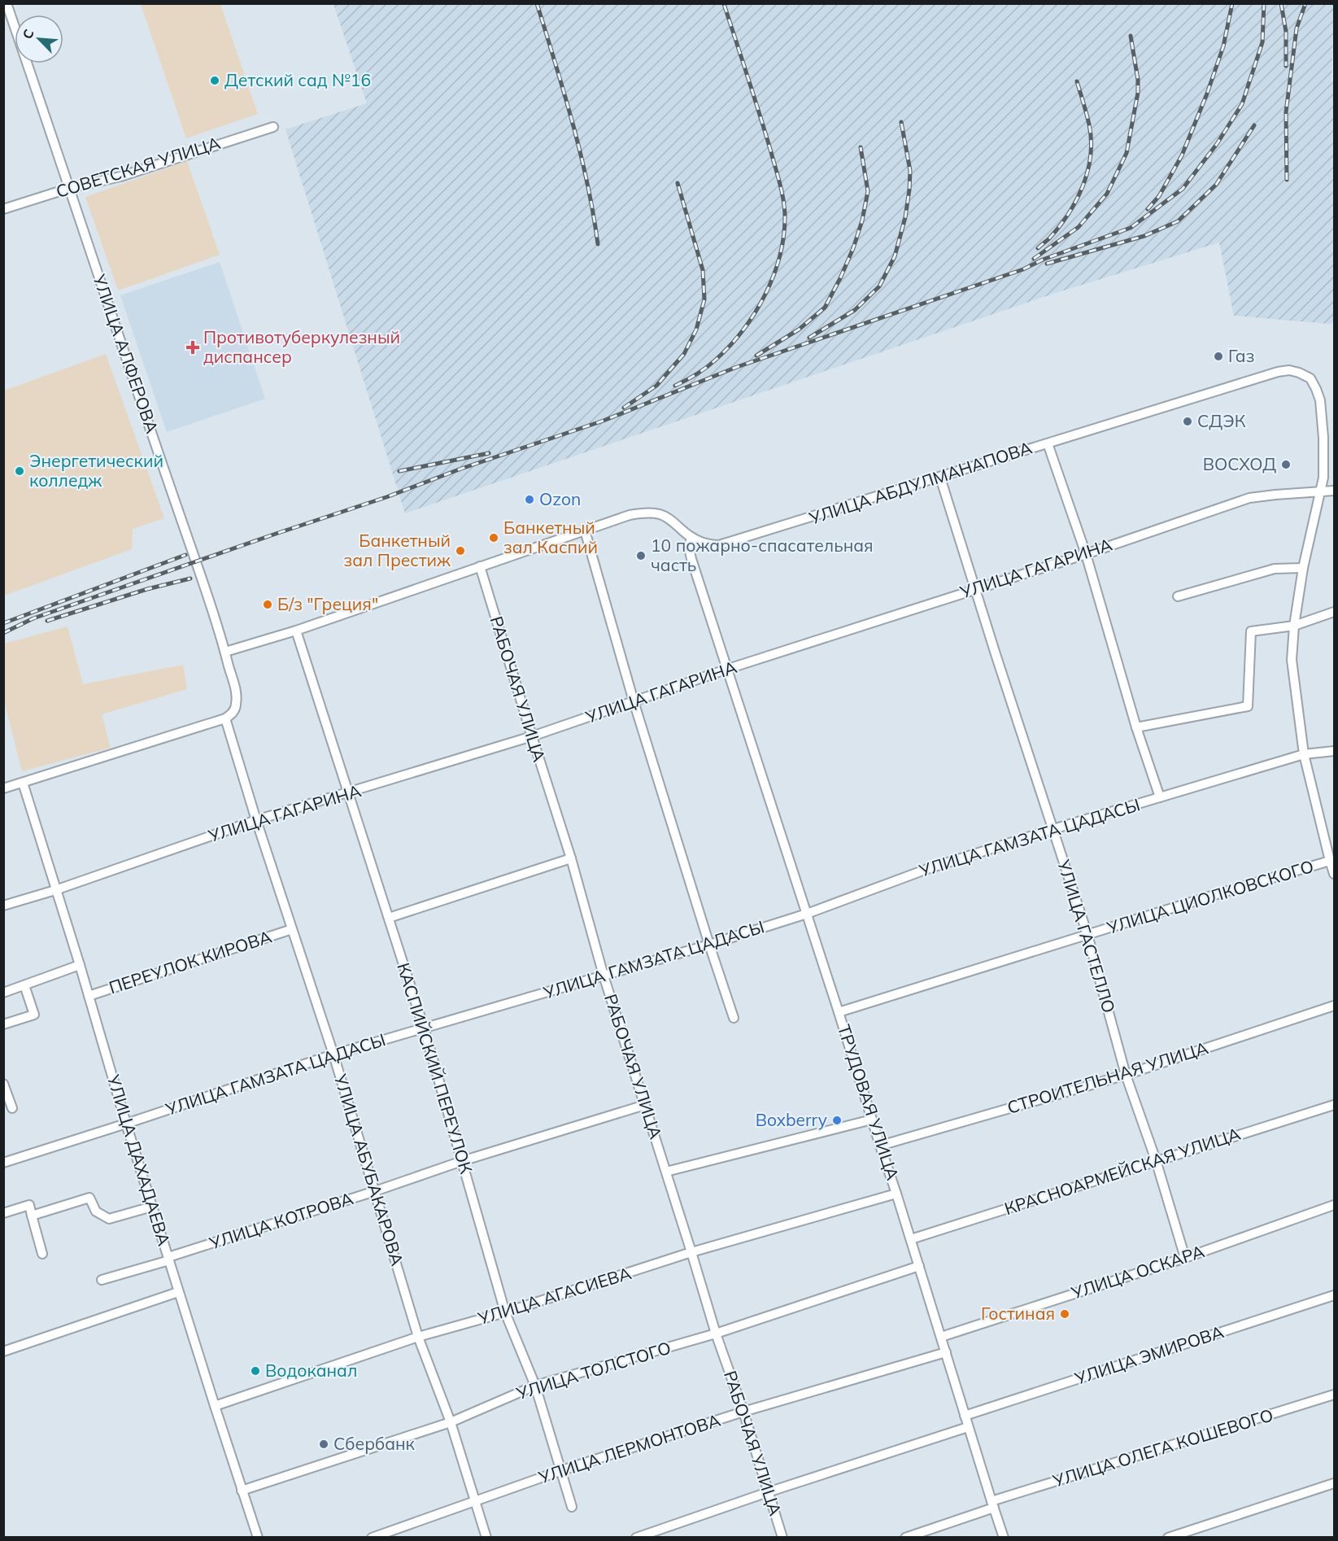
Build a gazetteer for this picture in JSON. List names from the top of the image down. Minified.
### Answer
{"streets":{"street":["СОВЕТСКАЯ УЛИЦА","УЛИЦА АЛФЕРОВА","УЛИЦА АБДУЛМАНАПОВА","УЛИЦА ГАГАРИНА","РАБОЧАЯ УЛИЦА","УЛИЦА ГАМЗАТА ЦАДАСЫ","УЛИЦА ЦИОЛКОВСКОГО","УЛИЦА ГАСТЕЛЛО","ПЕРЕУЛОК КИРОВА","КАСПИЙСКИЙ ПЕРЕУЛОК","СТРОИТЕЛЬНАЯ УЛИЦА","ТРУДОВАЯ УЛИЦА","УЛИЦА ДАХАДАЕВА","УЛИЦА АБУБАКАРОВА","КРАСНОАРМЕЙСКАЯ УЛИЦА","УЛИЦА КОТРОВА","УЛИЦА ОСКАРА","УЛИЦА АГАСИЕВА","УЛИЦА ЭМИРОВА","УЛИЦА ТОЛСТОГО","УЛИЦА ОЛЕГА КОШЕВОГО","УЛИЦА ЛЕРМОНТОВА"]},"crossings":[["СОВЕТСКАЯ УЛИЦА","УЛИЦА АЛФЕРОВА"],["УЛИЦА АЛФЕРОВА","УЛИЦА АБДУЛМАНАПОВА"],["УЛИЦА АЛФЕРОВА","УЛИЦА АБУБАКАРОВА"],["УЛИЦА АБДУЛМАНАПОВА","УЛИЦА ГАГАРИНА"],["УЛИЦА АБДУЛМАНАПОВА","РАБОЧАЯ УЛИЦА"],["УЛИЦА АБДУЛМАНАПОВА","УЛИЦА ГАСТЕЛЛО"],["УЛИЦА АБДУЛМАНАПОВА","КАСПИЙСКИЙ ПЕРЕУЛОК"],["УЛИЦА АБДУЛМАНАПОВА","ТРУДОВАЯ УЛИЦА"],["УЛИЦА ГАГАРИНА","РАБОЧАЯ УЛИЦА"],["УЛИЦА ГАГАРИНА","УЛИЦА ГАСТЕЛЛО"],["УЛИЦА ГАГАРИНА","КАСПИЙСКИЙ ПЕРЕУЛОК"],["УЛИЦА ГАГАРИНА","ТРУДОВАЯ УЛИЦА"],["УЛИЦА ГАГАРИНА","УЛИЦА ДАХАДАЕВА"],["УЛИЦА ГАГАРИНА","УЛИЦА АБУБАКАРОВА"],["РАБОЧАЯ УЛИЦА","УЛИЦА ГАМЗАТА ЦАДАСЫ"],["РАБОЧАЯ УЛИЦА","УЛИЦА КОТРОВА"],["РАБОЧАЯ УЛИЦА","УЛИЦА АГАСИЕВА"],["РАБОЧАЯ УЛИЦА","УЛИЦА ТОЛСТОГО"],["РАБОЧАЯ УЛИЦА","УЛИЦА ЛЕРМОНТОВА"],["УЛИЦА ГАМЗАТА ЦАДАСЫ","УЛИЦА ГАСТЕЛЛО"],["УЛИЦА ГАМЗАТА ЦАДАСЫ","КАСПИЙСКИЙ ПЕРЕУЛОК"],["УЛИЦА ГАМЗАТА ЦАДАСЫ","ТРУДОВАЯ УЛИЦА"],["УЛИЦА ГАМЗАТА ЦАДАСЫ","УЛИЦА ДАХАДАЕВА"],["УЛИЦА ГАМЗАТА ЦАДАСЫ","УЛИЦА АБУБАКАРОВА"],["УЛИЦА ЦИОЛКОВСКОГО","УЛИЦА ГАСТЕЛЛО"],["УЛИЦА ЦИОЛКОВСКОГО","ТРУДОВАЯ УЛИЦА"],["УЛИЦА ГАСТЕЛЛО","СТРОИТЕЛЬНАЯ УЛИЦА"],["УЛИЦА ГАСТЕЛЛО","КРАСНОАРМЕЙСКАЯ УЛИЦА"],["УЛИЦА ГАСТЕЛЛО","УЛИЦА ОСКАРА"],["ПЕРЕУЛОК КИРОВА","УЛИЦА ДАХАДАЕВА"],["ПЕРЕУЛОК КИРОВА","УЛИЦА АБУБАКАРОВА"],["КАСПИЙСКИЙ ПЕРЕУЛОК","УЛИЦА КОТРОВА"],["КАСПИЙСКИЙ ПЕРЕУЛОК","УЛИЦА АГАСИЕВА"],["КАСПИЙСКИЙ ПЕРЕУЛОК","УЛИЦА ТОЛСТОГО"],["КАСПИЙСКИЙ ПЕРЕУЛОК","УЛИЦА ЛЕРМОНТОВА"],["СТРОИТЕЛЬНАЯ УЛИЦА","ТРУДОВАЯ УЛИЦА"],["ТРУДОВАЯ УЛИЦА","КРАСНОАРМЕЙСКАЯ УЛИЦА"],["ТРУДОВАЯ УЛИЦА","УЛИЦА ОСКАРА"],["ТРУДОВАЯ УЛИЦА","УЛИЦА АГАСИЕВА"],["ТРУДОВАЯ УЛИЦА","УЛИЦА ЭМИРОВА"],["ТРУДОВАЯ УЛИЦА","УЛИЦА ТОЛСТОГО"],["ТРУДОВАЯ УЛИЦА","УЛИЦА ОЛЕГА КОШЕВОГО"],["ТРУДОВАЯ УЛИЦА","УЛИЦА ЛЕРМОНТОВА"],["УЛИЦА ДАХАДАЕВА","УЛИЦА КОТРОВА"],["УЛИЦА ДАХАДАЕВА","УЛИЦА АГАСИЕВА"],["УЛИЦА ДАХАДАЕВА","УЛИЦА ТОЛСТОГО"],["УЛИЦА АБУБАКАРОВА","УЛИЦА КОТРОВА"],["УЛИЦА АБУБАКАРОВА","УЛИЦА АГАСИЕВА"],["УЛИЦА АБУБАКАРОВА","УЛИЦА ТОЛСТОГО"],["УЛИЦА АБУБАКАРОВА","УЛИЦА ЛЕРМОНТОВА"]],"places":{"other":["Детский сад №16","Газ","СДЭК","ВОСХОД","Энергетический колледж","Ozon","Банкетный зал Каспий","Банкетный зал Престиж","10 пожарно-спасательная часть","Б/з \"Греция\"","Boxberry","Гостиная","Водоканал","Сбербанк"],"health":["Противотуберкулезный диспансер"]},"north":"top left"}
